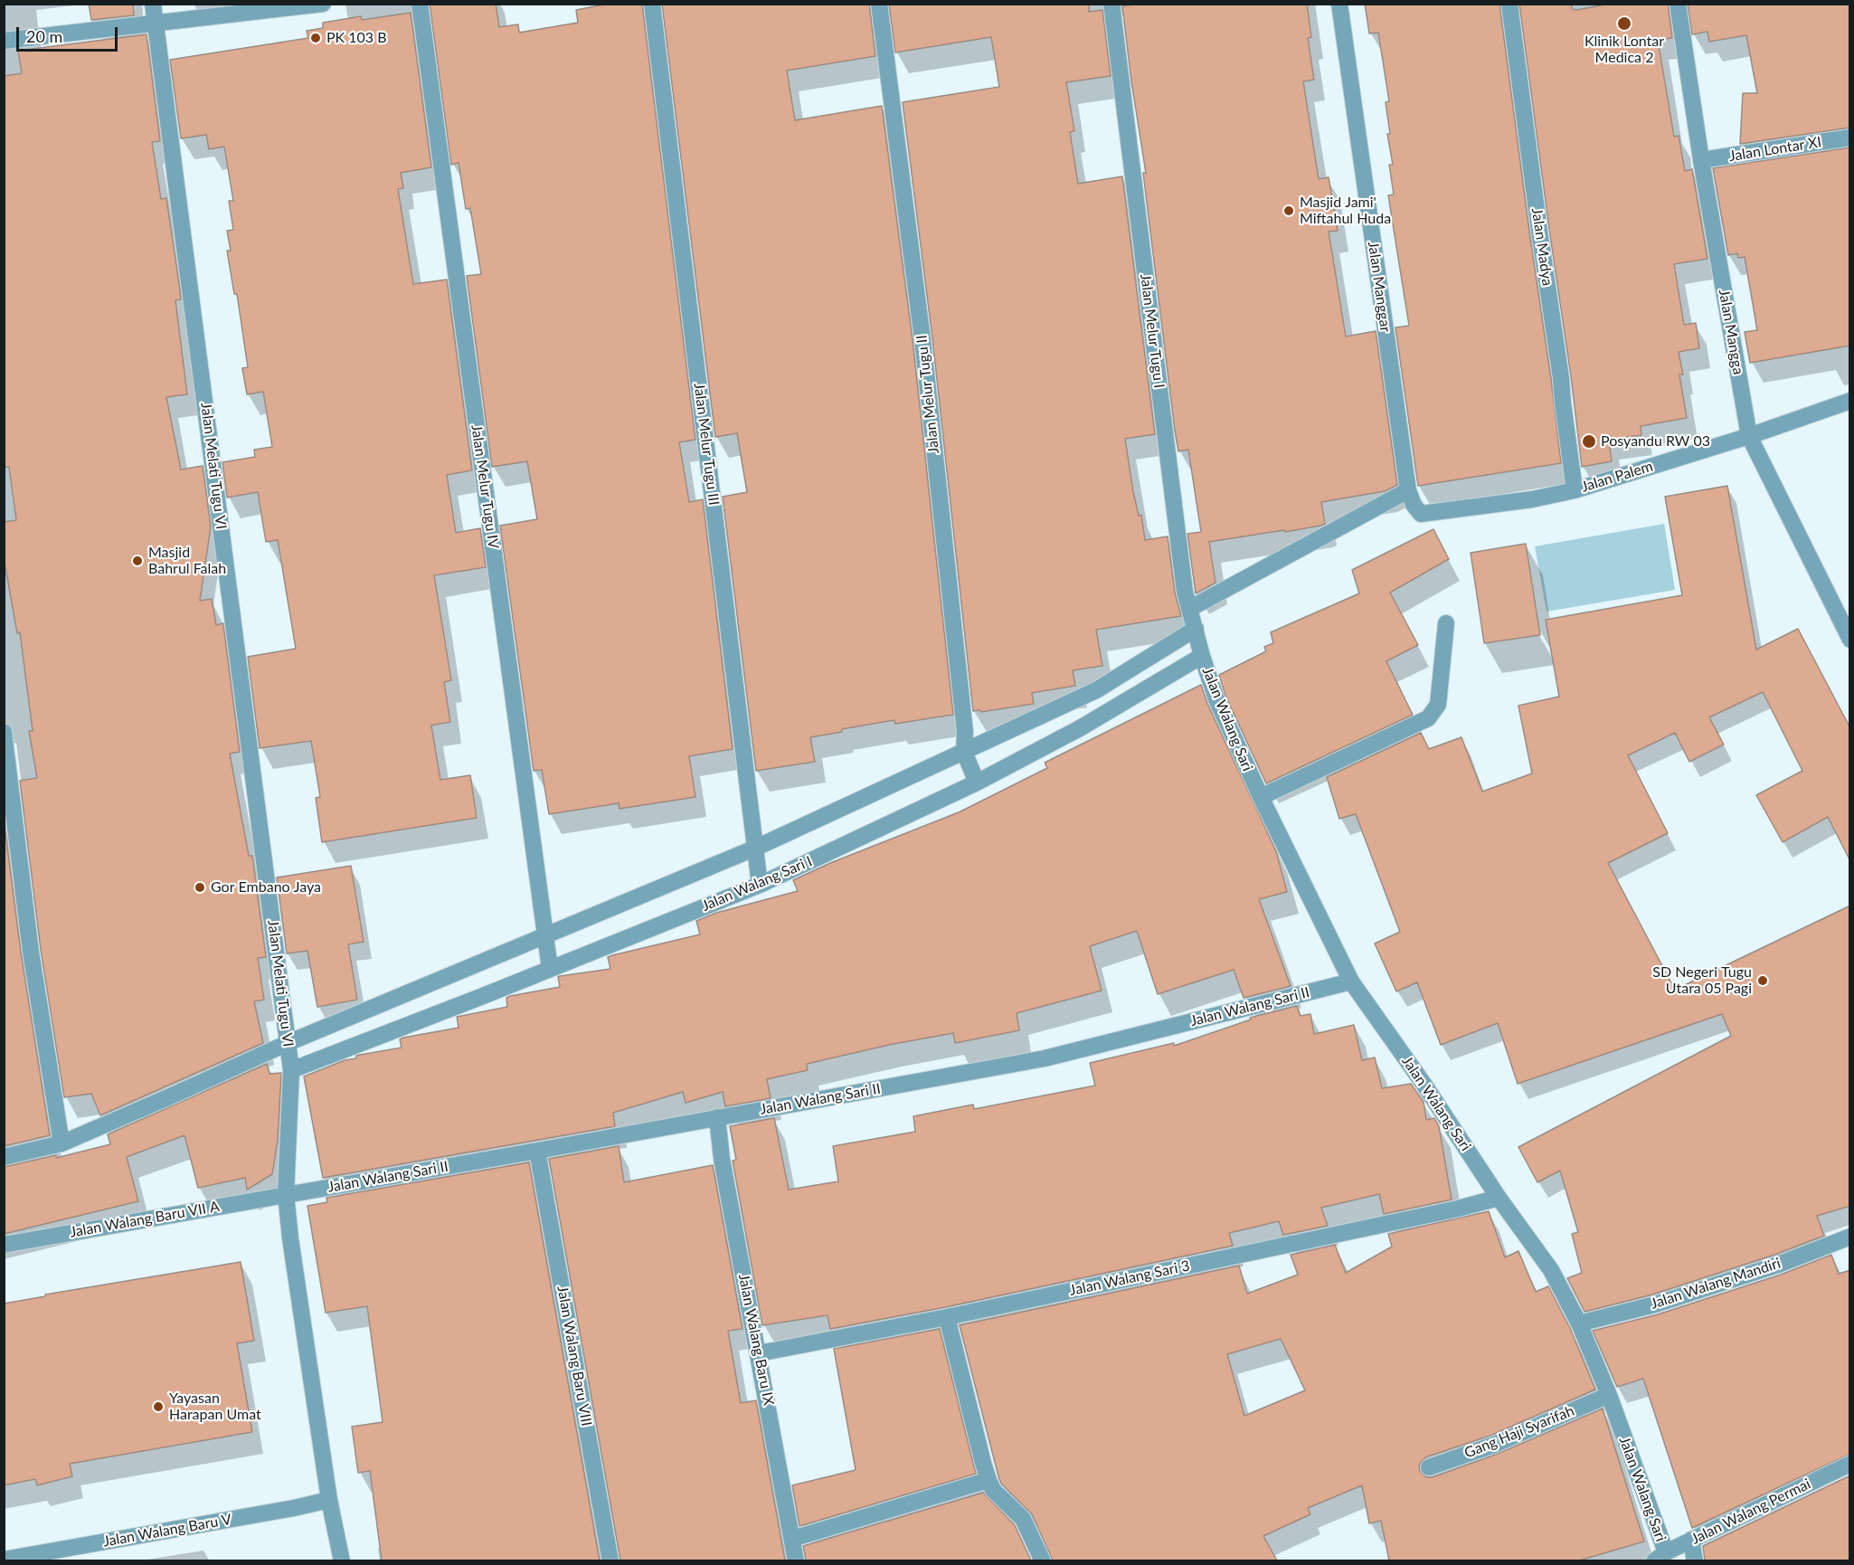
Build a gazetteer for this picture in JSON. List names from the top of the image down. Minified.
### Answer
{"streets":{"street":["Jalan Lontar XI","Jalan Madya","Jalan Manggar","Jalan Melur Tugu I","Jalan Mangga","Jalan Melur Tugu II","Jalan Melur Tugu III","Jalan Melati Tugu VI","Jalan Palem","Jalan Melur Tugu IV","Jalan Walang Sari","Jalan Walang Sari I","Jalan Walang Sari II","Jalan Walang Baru VII A","Jalan Walang Sari 3","Jalan Walang Mandiri","Jalan Walang Baru IX","Jalan Walang Baru VIII","Gang Haji Syarifah","Jalan Walang Permai","Jalan Walang Baru V"]},"crossings":[["Jalan Lontar XI","Jalan Mangga"],["Jalan Madya","Jalan Palem"],["Jalan Manggar","Jalan Palem"],["Jalan Melur Tugu I","Jalan Walang Sari"],["Jalan Melur Tugu I","Jalan Walang Sari I"],["Jalan Mangga","Jalan Palem"],["Jalan Melur Tugu II","Jalan Walang Sari I"],["Jalan Melur Tugu III","Jalan Walang Sari I"],["Jalan Melati Tugu VI","Jalan Walang Sari I"],["Jalan Melati Tugu VI","Jalan Walang Sari II"],["Jalan Melati Tugu VI","Jalan Walang Baru VII A"],["Jalan Melati Tugu VI","Jalan Walang Baru V"],["Jalan Melur Tugu IV","Jalan Walang Sari I"],["Jalan Walang Sari","Jalan Walang Sari I"],["Jalan Walang Sari","Jalan Walang Sari II"],["Jalan Walang Sari","Jalan Walang Sari 3"],["Jalan Walang Sari","Jalan Walang Mandiri"],["Jalan Walang Sari","Gang Haji Syarifah"],["Jalan Walang Sari","Jalan Walang Permai"],["Jalan Walang Sari II","Jalan Walang Baru VII A"],["Jalan Walang Sari II","Jalan Walang Baru IX"],["Jalan Walang Sari II","Jalan Walang Baru VIII"],["Jalan Walang Sari 3","Jalan Walang Baru IX"]],"places":["Klinik Lontar Medica 2","PK 103 B","Masjid Jami' Miftahul Huda","Posyandu RW 03","Masjid Bahrul Falah","Gor Embano Jaya","SD Negeri Tugu Utara 05 Pagi","Yayasan Harapan Umat"],"scale_bar":"20 m"}
